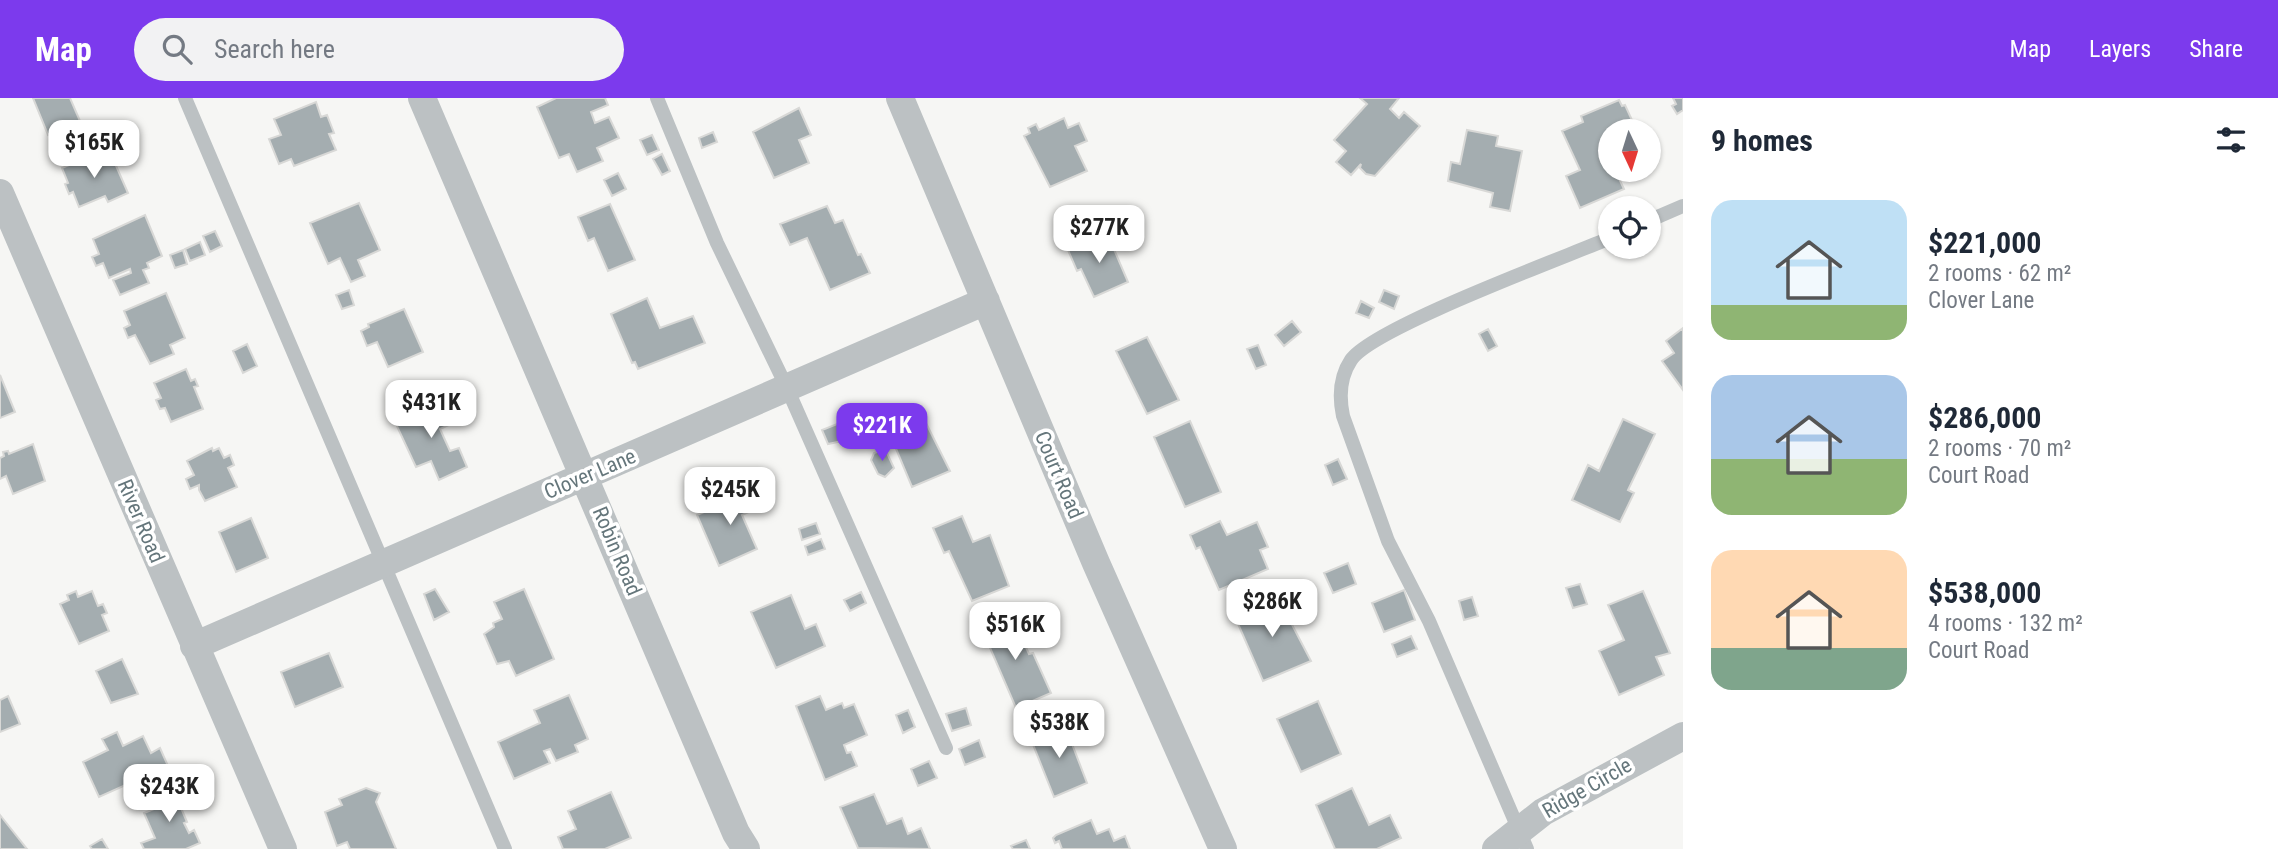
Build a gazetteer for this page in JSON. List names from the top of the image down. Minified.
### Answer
{"streets":{"street":["Clover Lane","Court Road","River Road","Robin Road","Ridge Circle"]},"crossings":[["Clover Lane","Court Road"],["Clover Lane","River Road"],["Clover Lane","Robin Road"]],"north":"bottom","page":{"header":"Map","search":"Search here","nav":["Map","Layers","Share"],"heading":"9 homes","price":["$165K","$277K","$431K","$221K","$245K","$286K","$516K","$538K","$243K"],"list":[{"name":"$221,000","note":"2 rooms · 62 m² · Clover Lane"},{"name":"$286,000","note":"2 rooms · 70 m² · Court Road"},{"name":"$538,000","note":"4 rooms · 132 m² · Court Road"}]}}
